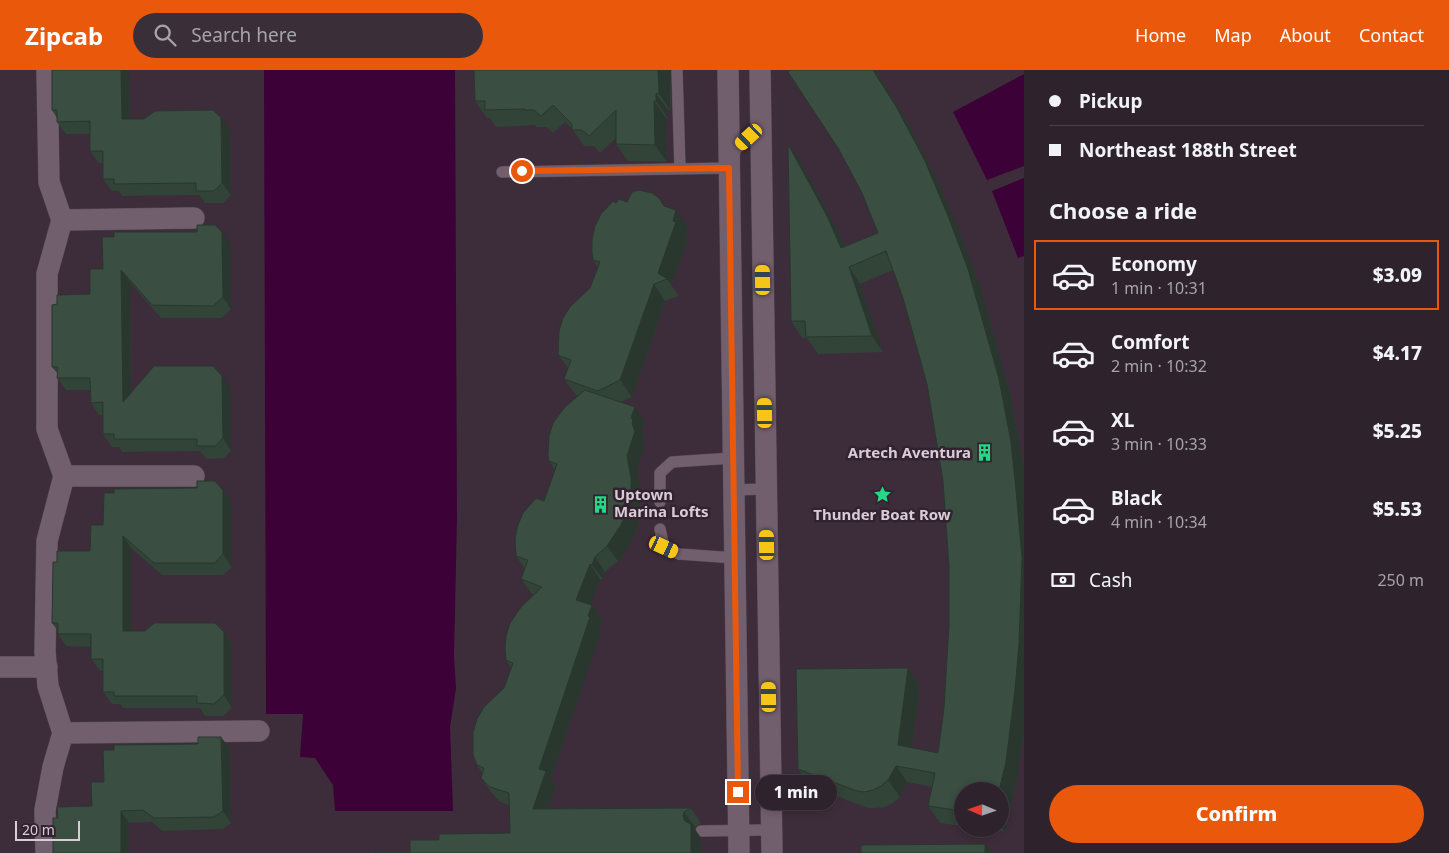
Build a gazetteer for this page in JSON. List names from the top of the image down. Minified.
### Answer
{"places":{"building":["Artech Aventura","Uptown Marina Lofts"],"place":["Thunder Boat Row"]},"scale_bar":"20 m","north":"left","page":{"header":"Zipcab","search":"Search here","nav":["Home","Map","About","Contact"],"banner":["Pickup","Northeast 188th Street"],"heading":"Choose a ride","list":[{"name":"Economy","note":"1 min · 10:31","value":"$3.09"},{"name":"Comfort","note":"2 min · 10:32","value":"$4.17"},{"name":"XL","note":"3 min · 10:33","value":"$5.25"},{"name":"Black","note":"4 min · 10:34","value":"$5.53"}],"pay":["Cash","250 m"],"bubble":"1 min","buttons":"Confirm","scale":"20 m"}}
